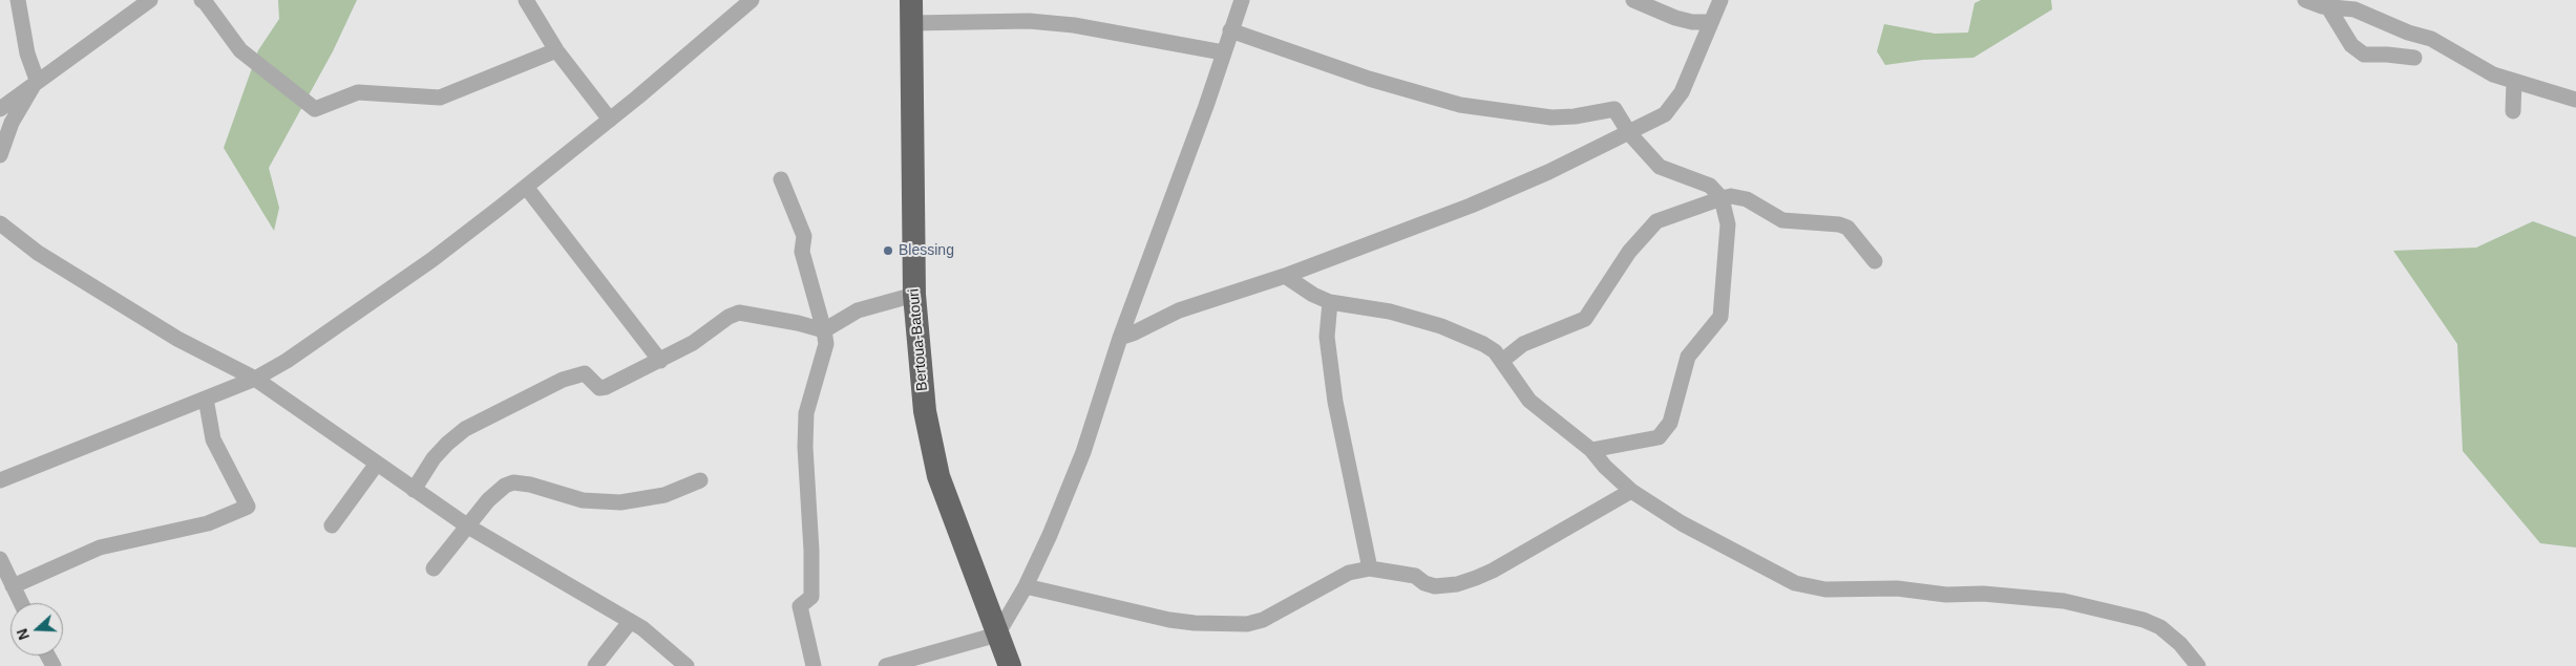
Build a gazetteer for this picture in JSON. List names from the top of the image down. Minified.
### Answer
{"streets":{"highway":["Bertoua-Batouri"]},"places":["Blessing"],"north":"left"}
